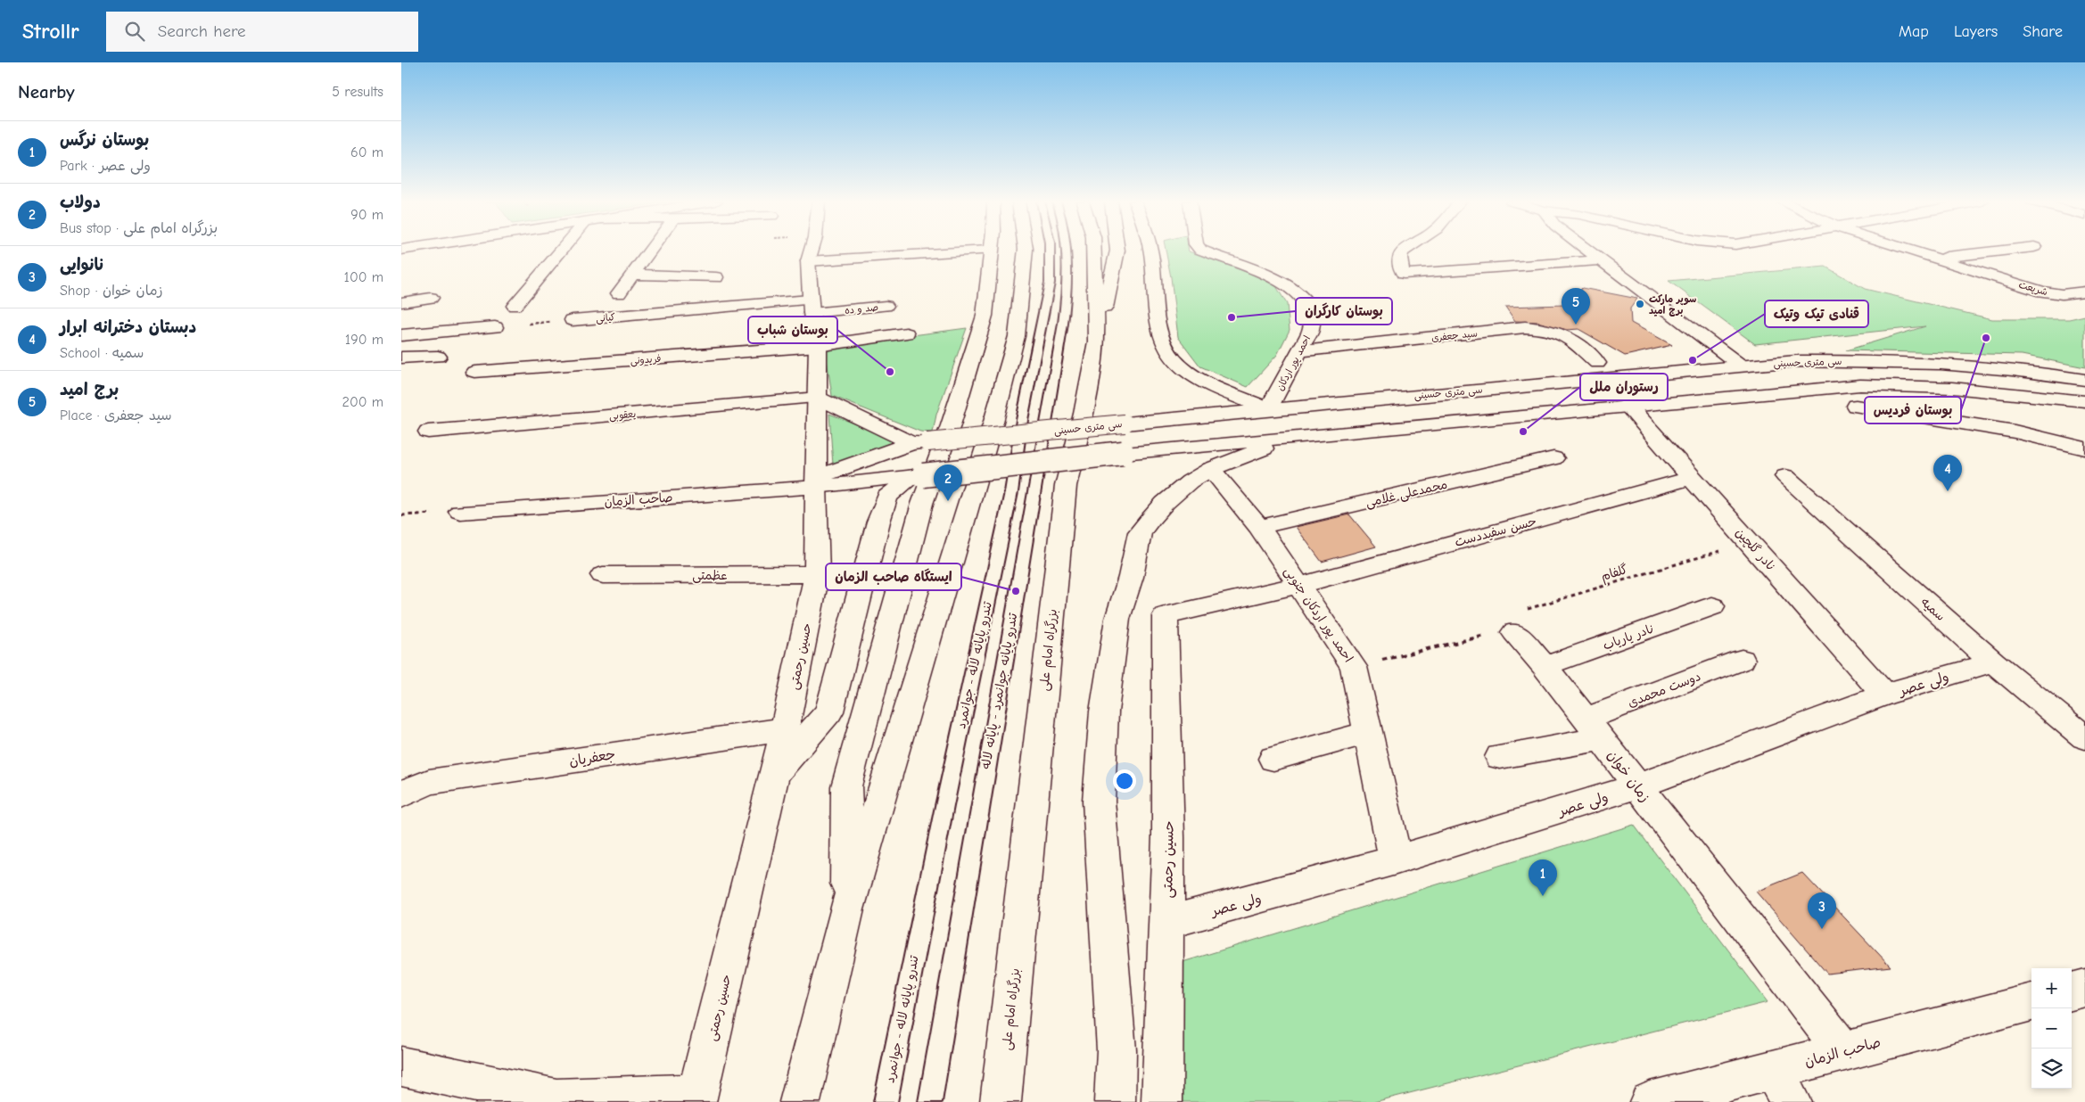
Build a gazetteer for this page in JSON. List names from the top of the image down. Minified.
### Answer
{"streets":{"main road":["شریعت","صد و ده","کیانی","سید جعفری","فریدونی","سی متری حسینی","احمد پور اردکان","یعقوبی","محمدعلی غلامی","صاحب الزمان","حسن سفیددست","نادر گلچین","عظمتی","سمیه","احمد پور اردکان جنوبی","نادر یاریاب","بزرگراه امام علی","حسین رحمتی","ولی عصر","دوست محمدی","جعفریان","زمان خوان"],"lane":["تندرو پایانه لاله - جوانمرد","تندرو پایانه جوانمرد - پایانه لاله"],"path":["گلفام"]},"crossings":[["صد و ده","کیانی"],["صد و ده","حسین رحمتی"],["کیانی","حسین رحمتی"],["سید جعفری","احمد پور اردکان"],["فریدونی","حسین رحمتی"],["سی متری حسینی","احمد پور اردکان"],["سی متری حسینی","صاحب الزمان"],["سی متری حسینی","حسین رحمتی"],["یعقوبی","حسین رحمتی"],["محمدعلی غلامی","احمد پور اردکان جنوبی"],["صاحب الزمان","حسین رحمتی"],["صاحب الزمان","زمان خوان"],["حسن سفیددست","نادر گلچین"],["حسن سفیددست","احمد پور اردکان جنوبی"],["حسن سفیددست","حسین رحمتی"],["نادر گلچین","گلفام"],["نادر گلچین","ولی عصر"],["گلفام","زمان خوان"],["عظمتی","حسین رحمتی"],["سمیه","ولی عصر"],["احمد پور اردکان جنوبی","ولی عصر"],["نادر یاریاب","زمان خوان"],["حسین رحمتی","ولی عصر"],["حسین رحمتی","جعفریان"],["ولی عصر","زمان خوان"],["دوست محمدی","زمان خوان"]],"places":["سوپر مارکت برج امید","بوستان کارگران","بوستان فردیس","قنادی تیک وتیک","بوستان شباب","رستوران ملل","ایستگاه صاحب الزمان"],"page":{"header":"Strollr","search":"Search here","nav":["Map","Layers","Share"],"heading":["Nearby","5 results"],"list":[{"mark":"1","name":"بوستان نرگس","note":"Park · ولی عصر","value":"60 m"},{"mark":"2","name":"دولاب","note":"Bus stop · بزرگراه امام علی","value":"90 m"},{"mark":"3","name":"نانوایی","note":"Shop · زمان خوان","value":"100 m"},{"mark":"4","name":"دبستان دخترانه ابرار","note":"School · سمیه","value":"190 m"},{"mark":"5","name":"برج امید","note":"Place · سید جعفری","value":"200 m"}],"pins":["5","4","2","1","3"],"map_buttons":["+","−"]}}
